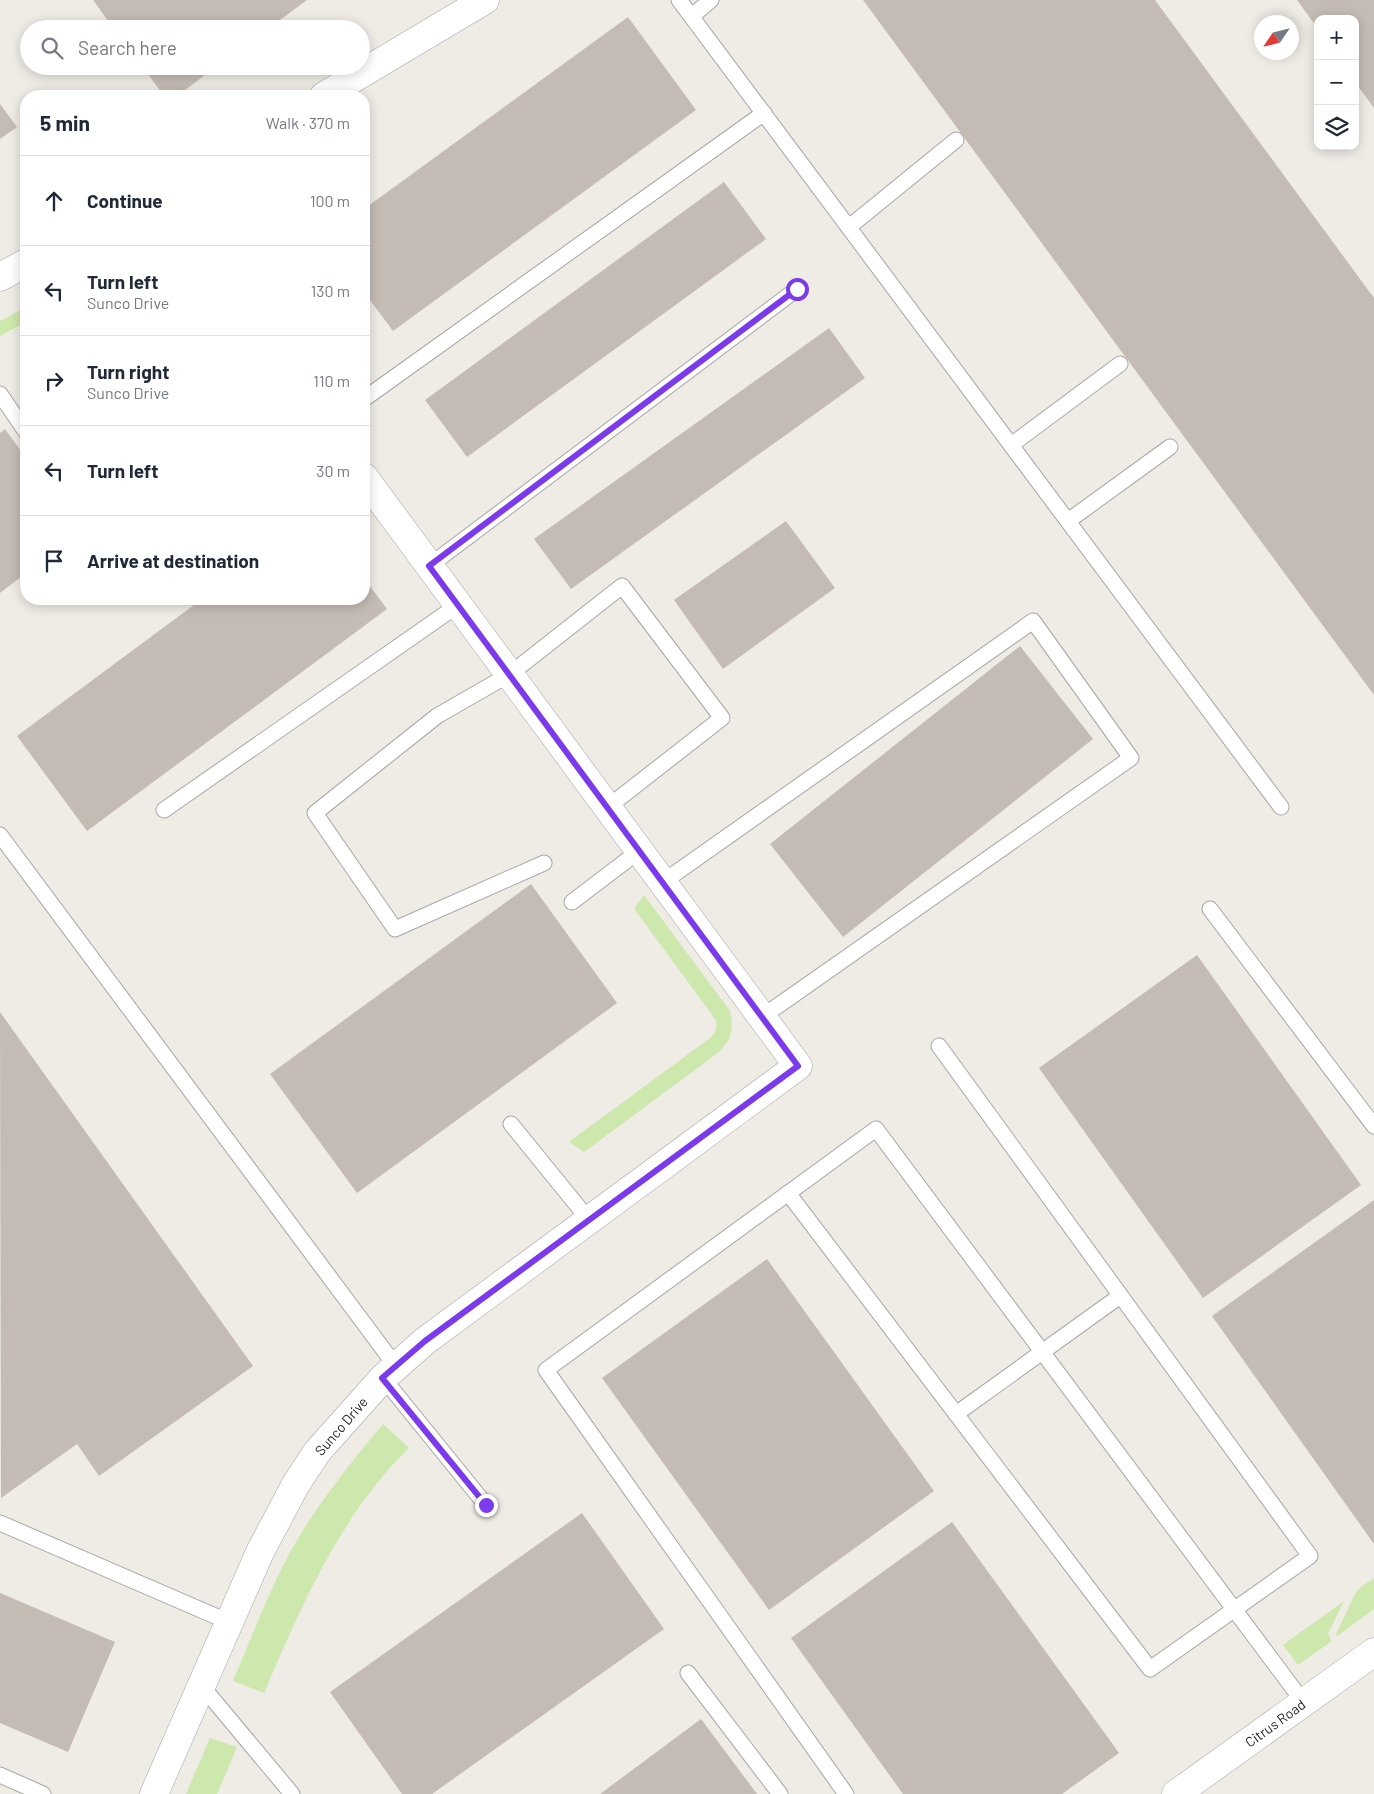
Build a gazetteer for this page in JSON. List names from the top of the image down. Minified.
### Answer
{"streets":{"street":["Sunco Drive","Citrus Road"]},"north":"bottom left","page":{"map_buttons":["+","−"],"search":"Search here","heading":["5 min","Walk · 370 m"],"list":[["Continue","100 m"],["Turn left","Sunco Drive","130 m"],["Turn right","Sunco Drive","110 m"],["Turn left","30 m"],"Arrive at destination"]}}
